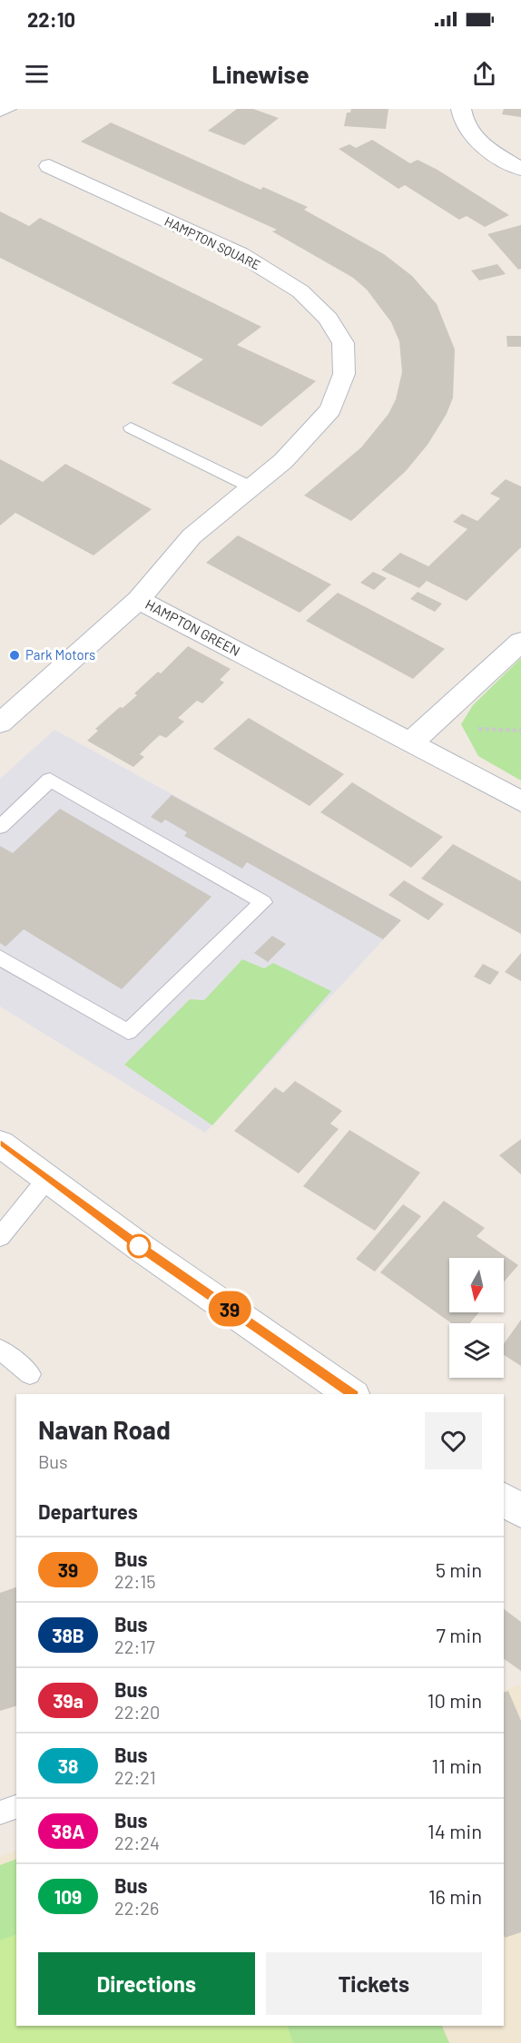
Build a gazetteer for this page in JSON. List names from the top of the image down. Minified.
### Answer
{"streets":{"street":["HAMPTON SQUARE","HAMPTON GREEN"]},"crossings":[["HAMPTON SQUARE","HAMPTON GREEN"]],"places":["Park Motors"],"lines":["bus line 39"],"north":"bottom","page":{"status":"22:10","header":"Linewise","on_map":"39","heading":[["Navan Road","Bus"],"Departures"],"list":[{"mark":"39","name":"Bus","note":"22:15","value":"5 min"},{"mark":"38B","name":"Bus","note":"22:17","value":"7 min"},{"mark":"39a","name":"Bus","note":"22:20","value":"10 min"},{"mark":"38","name":"Bus","note":"22:21","value":"11 min"},{"mark":"38A","name":"Bus","note":"22:24","value":"14 min"},{"mark":"109","name":"Bus","note":"22:26","value":"16 min"}],"buttons":["Directions","Tickets"]}}
